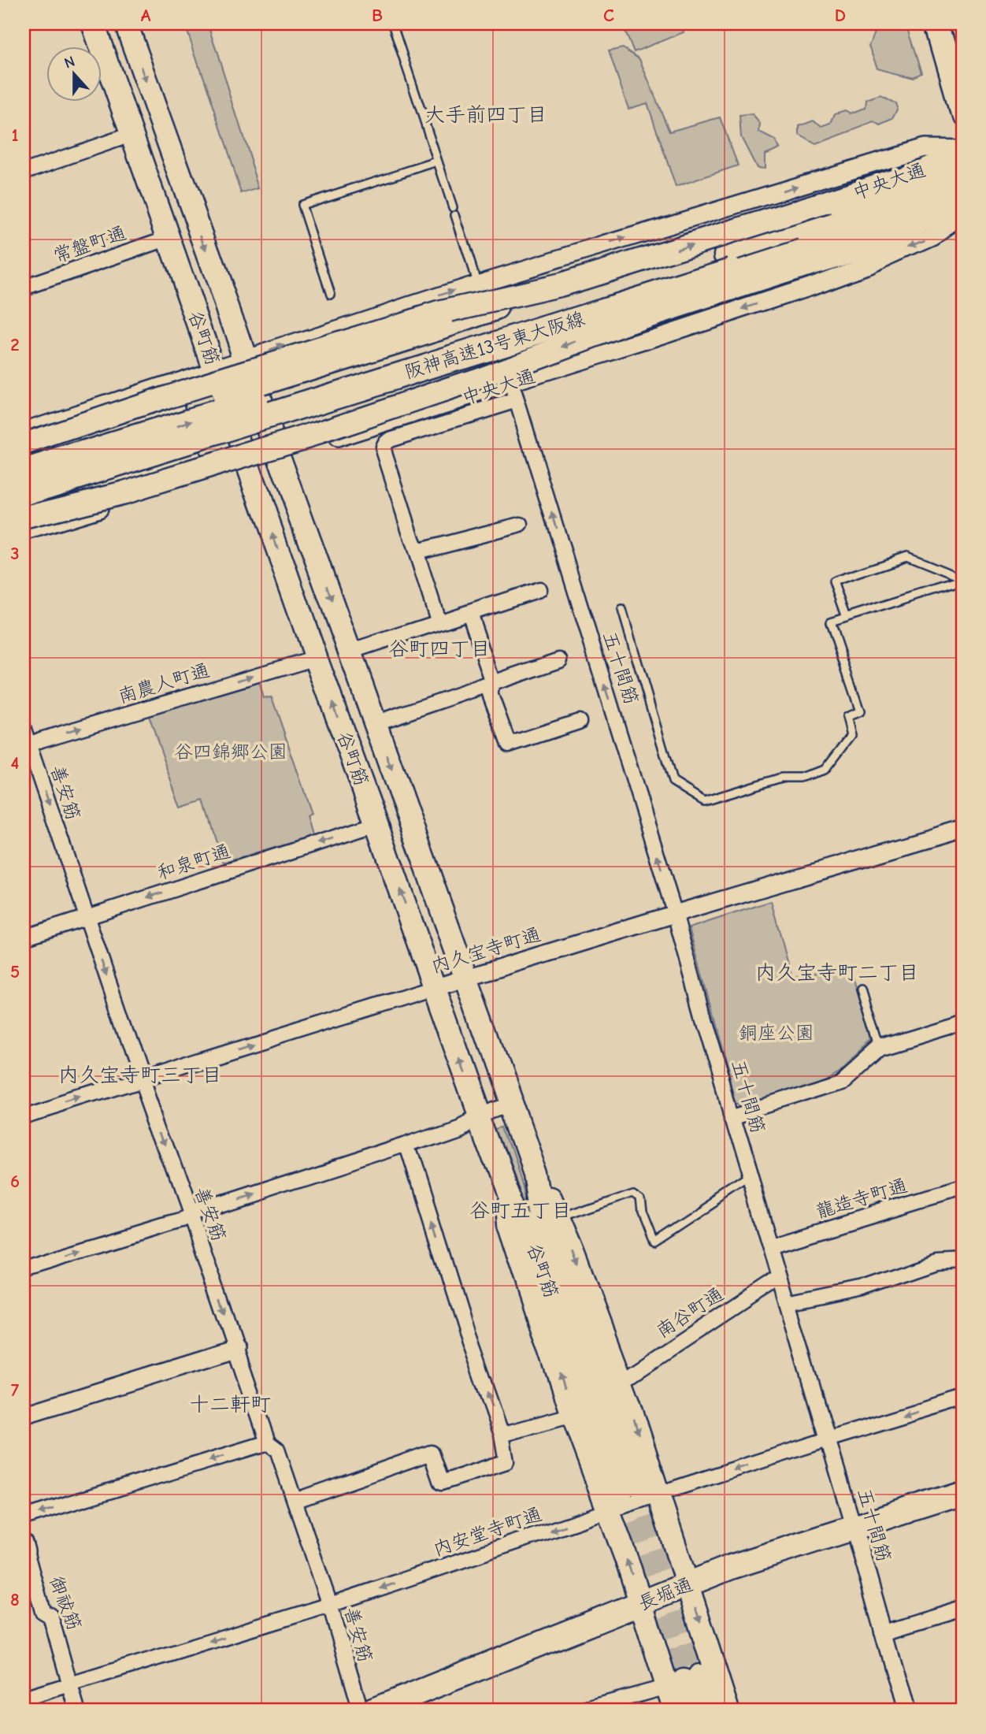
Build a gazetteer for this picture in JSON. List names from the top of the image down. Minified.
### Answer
{"streets":{"highway":["阪神高速13号東大阪線","長堀通"],"main road":["中央大通","谷町筋"],"street":["常盤町通","五十間筋","南農人町通","善安筋","和泉町通","内久宝寺町通","龍造寺町通","南谷町通","内安堂寺町通","御祓筋"]},"crossings":[["中央大通","谷町筋"],["中央大通","五十間筋"],["常盤町通","谷町筋"],["谷町筋","南農人町通"],["谷町筋","和泉町通"],["谷町筋","内久宝寺町通"],["五十間筋","内久宝寺町通"],["五十間筋","龍造寺町通"],["五十間筋","南谷町通"],["五十間筋","内安堂寺町通"],["五十間筋","長堀通"],["南農人町通","善安筋"],["善安筋","和泉町通"],["善安筋","内久宝寺町通"],["善安筋","内安堂寺町通"],["内安堂寺町通","御祓筋"]],"one_way":["五十間筋","南農人町通","善安筋","和泉町通","内久宝寺町通","内安堂寺町通"],"districts":["大手前四丁目","谷町四丁目","内久宝寺町二丁目","内久宝寺町三丁目","谷町五丁目","十二軒町"],"parks":["谷四錦郷公園","銅座公園"],"north":"top","grid":{"columns":["A","B","C","D"],"rows":["1","2","3","4","5","6","7","8"]}}
